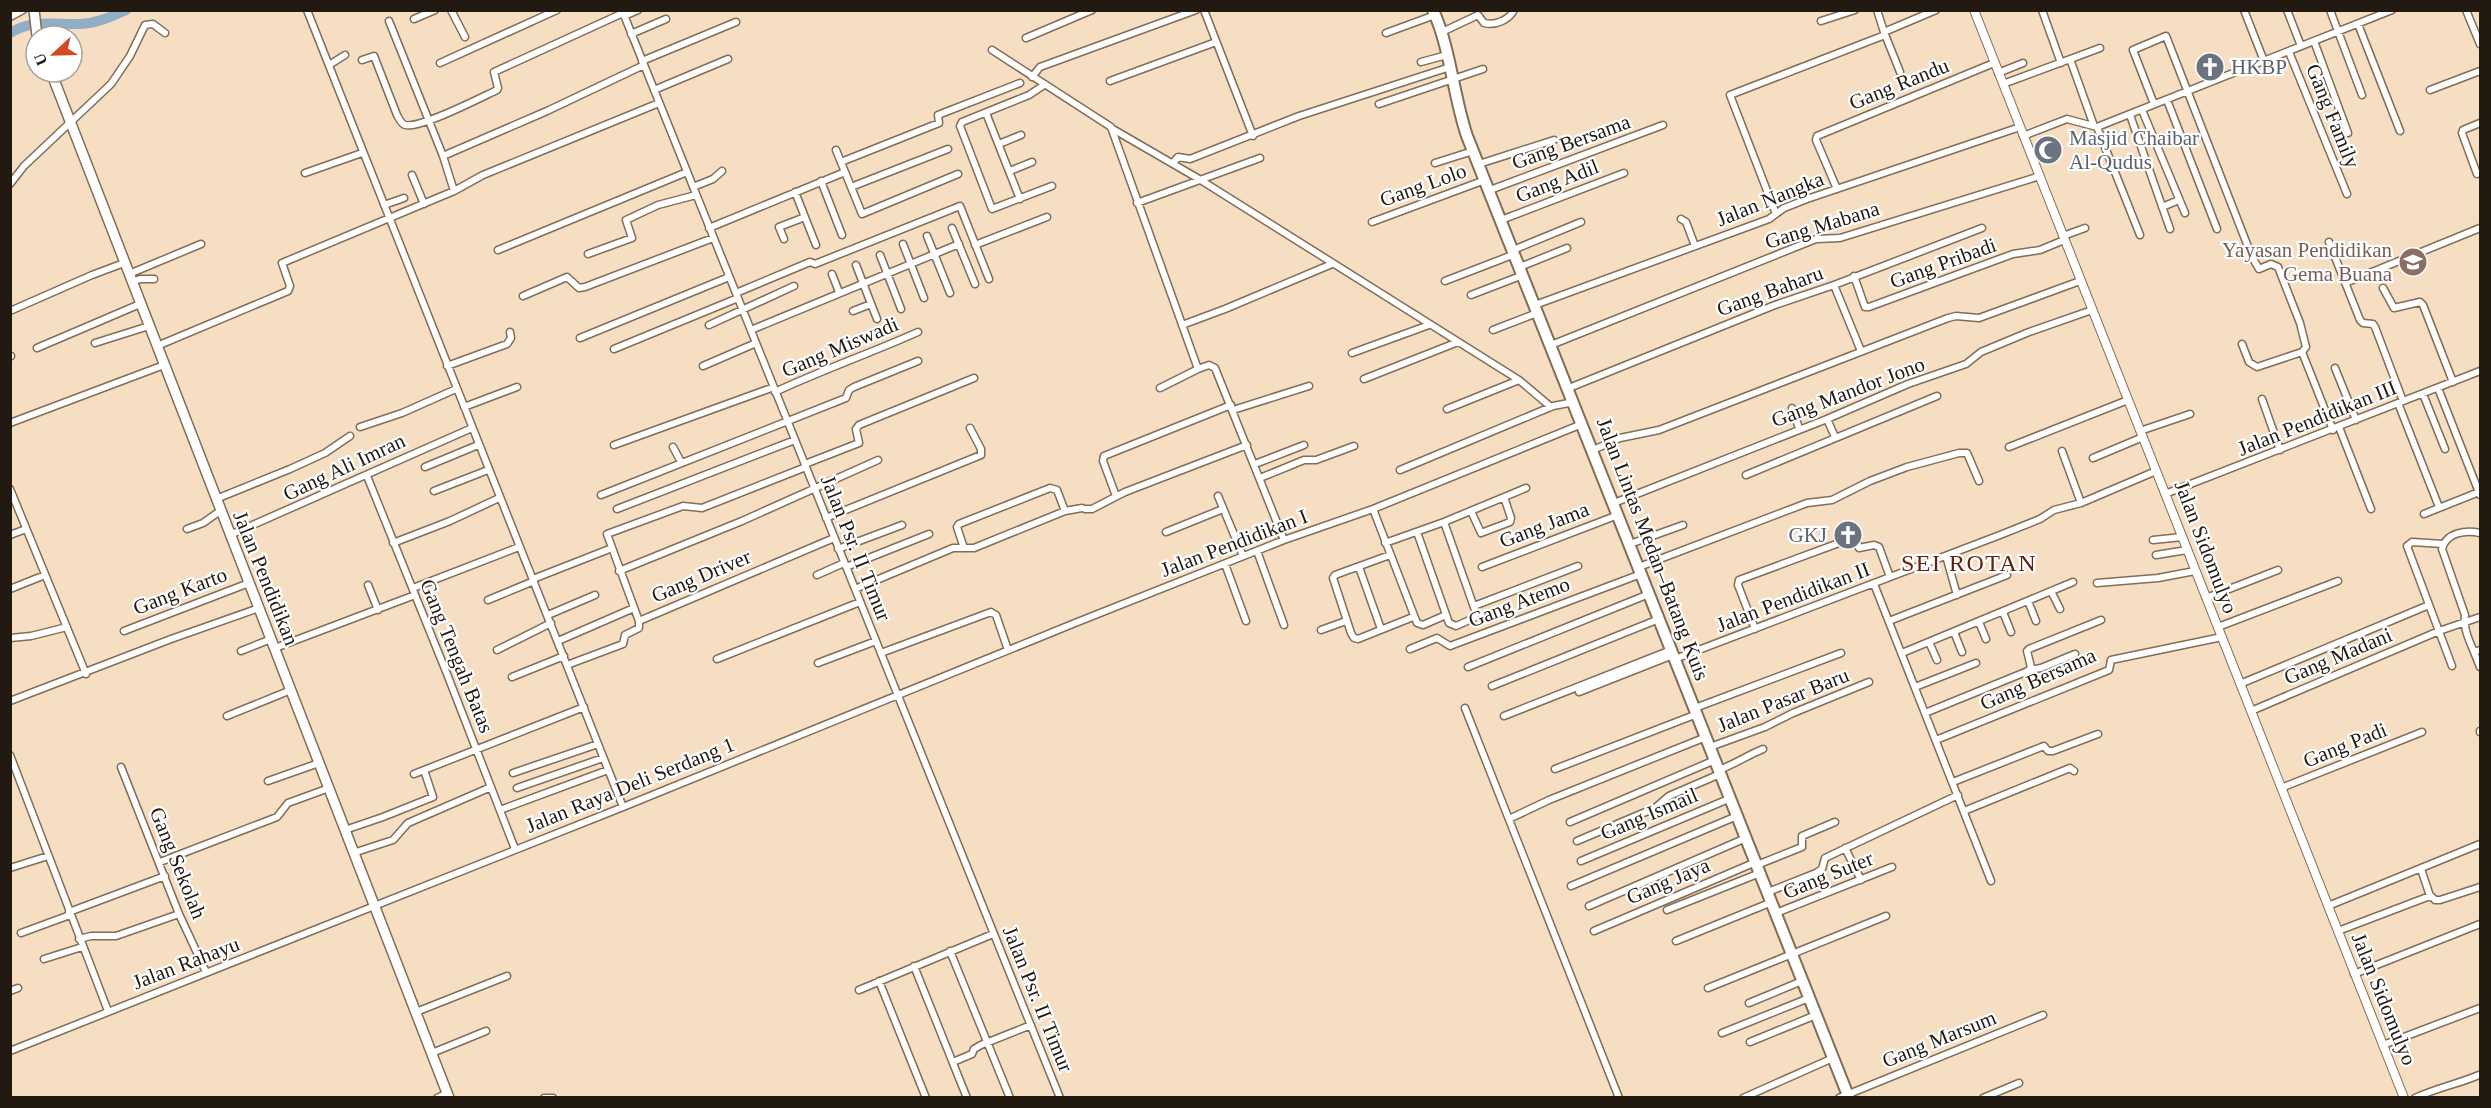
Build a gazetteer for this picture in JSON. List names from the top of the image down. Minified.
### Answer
{"streets":{"highway":["Jalan Lintas Medan–Batang Kuis"],"main road":["Jalan Pendidikan"],"street":["Gang Randu","Gang Family","Gang Bersama","Gang Adil","Gang Lolo","Jalan Nangka","Gang Mabana","Gang Pribadi","Gang Baharu","Gang Miswadi","Gang Mandor Jono","Jalan Pendidikan III","Gang Ali Imran","Gang Jama","Jalan Pendidikan I","Jalan Sidomulyo","Jalan Psr. II Timur","Gang Driver","Gang Karto","Jalan Pendidikan II","Gang Atemo","Gang Tengah Batas","Gang Madani","Jalan Pasar Baru","Gang Padi","Jalan Raya Deli Serdang 1","Gang Ismail","Gang Sekolah","Gang Suter","Gang Jaya","Jalan Rahayu","Gang Marsum"]},"crossings":[["Gang Randu","Jalan Nangka"],["Gang Randu","Jalan Sidomulyo"],["Gang Bersama","Gang Lolo"],["Gang Bersama","Jalan Sidomulyo"],["Gang Bersama","Jalan Lintas Medan–Batang Kuis"],["Gang Adil","Jalan Lintas Medan–Batang Kuis"],["Gang Lolo","Jalan Lintas Medan–Batang Kuis"],["Jalan Nangka","Jalan Sidomulyo"],["Jalan Nangka","Jalan Lintas Medan–Batang Kuis"],["Gang Mabana","Jalan Sidomulyo"],["Gang Mabana","Jalan Lintas Medan–Batang Kuis"],["Gang Pribadi","Gang Baharu"],["Gang Pribadi","Jalan Sidomulyo"],["Gang Baharu","Jalan Lintas Medan–Batang Kuis"],["Gang Miswadi","Jalan Psr. II Timur"],["Gang Mandor Jono","Jalan Sidomulyo"],["Gang Mandor Jono","Jalan Lintas Medan–Batang Kuis"],["Jalan Pendidikan III","Jalan Sidomulyo"],["Gang Ali Imran","Jalan Pendidikan"],["Gang Ali Imran","Gang Tengah Batas"],["Gang Jama","Jalan Lintas Medan–Batang Kuis"],["Jalan Pendidikan I","Jalan Psr. II Timur"],["Jalan Pendidikan I","Jalan Lintas Medan–Batang Kuis"],["Jalan Pendidikan I","Jalan Raya Deli Serdang 1"],["Jalan Sidomulyo","Jalan Pendidikan II"],["Jalan Sidomulyo","Gang Madani"],["Jalan Sidomulyo","Gang Padi"],["Jalan Psr. II Timur","Gang Driver"],["Jalan Psr. II Timur","Jalan Raya Deli Serdang 1"],["Jalan Lintas Medan–Batang Kuis","Jalan Pendidikan II"],["Jalan Lintas Medan–Batang Kuis","Gang Atemo"],["Jalan Lintas Medan–Batang Kuis","Jalan Pasar Baru"],["Jalan Lintas Medan–Batang Kuis","Gang Ismail"],["Jalan Lintas Medan–Batang Kuis","Gang Suter"],["Jalan Lintas Medan–Batang Kuis","Gang Jaya"],["Jalan Lintas Medan–Batang Kuis","Gang Marsum"],["Jalan Pendidikan","Gang Karto"],["Jalan Pendidikan","Jalan Raya Deli Serdang 1"],["Jalan Pendidikan","Jalan Rahayu"],["Gang Tengah Batas","Jalan Raya Deli Serdang 1"],["Jalan Raya Deli Serdang 1","Jalan Rahayu"],["Gang Sekolah","Jalan Rahayu"]],"districts":["SEI ROTAN"],"places":{"church":["HKBP","GKJ"],"mosque":["Masjid Chaibar Al-Qudus"],"school or university":["Yayasan Pendidikan Gema Buana"]},"north":"left"}
